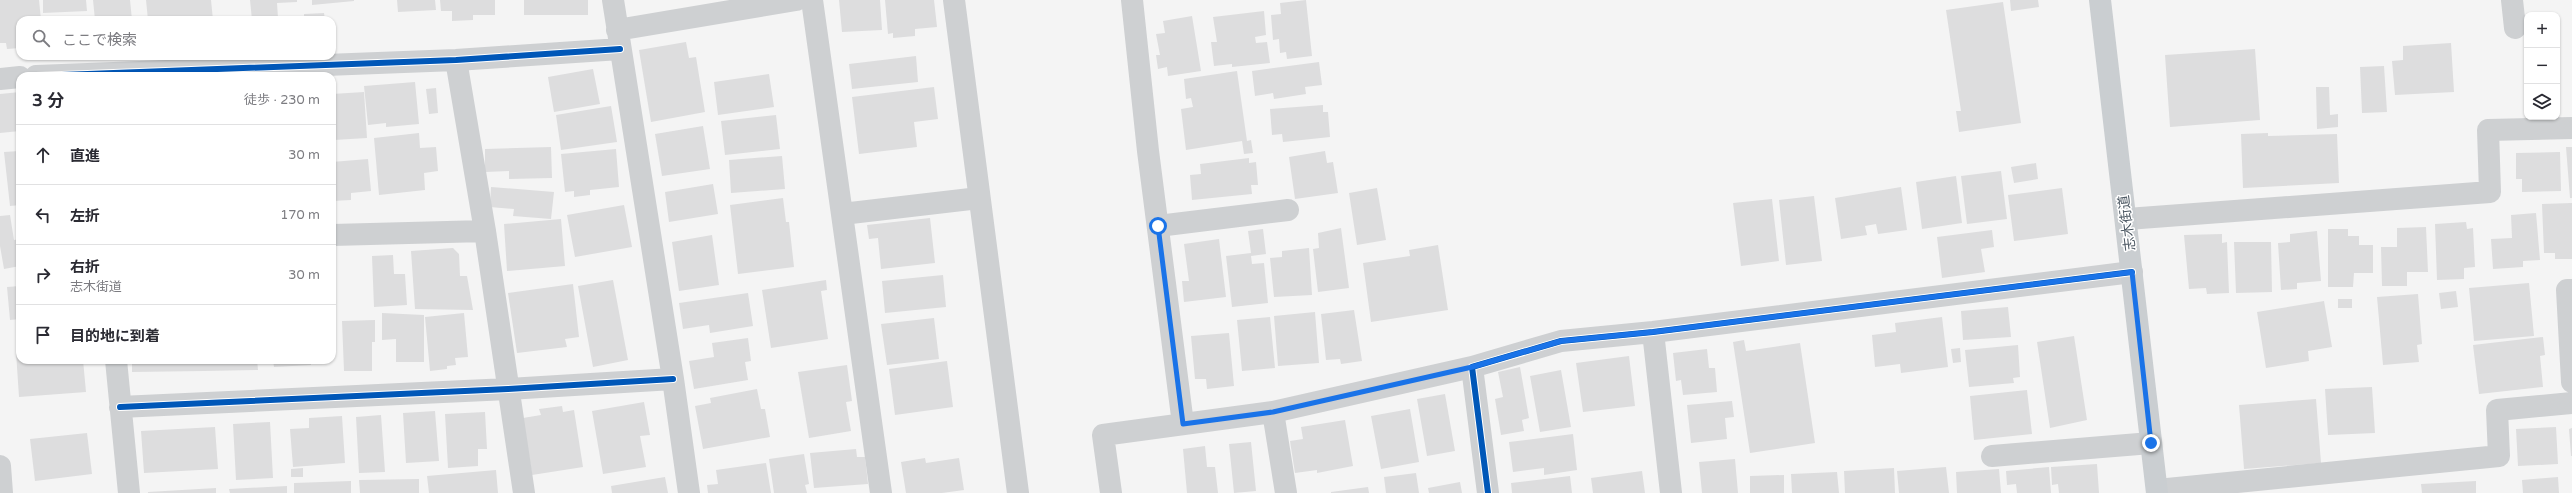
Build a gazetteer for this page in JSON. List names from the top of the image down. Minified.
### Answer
{"streets":{"main road":["志木街道"]},"page":{"map_buttons":["+","−"],"search":"ここで検索","heading":["3 分","徒歩 · 230 m"],"list":[["直進","30 m"],["左折","170 m"],["右折","志木街道","30 m"],"目的地に到着"]}}
